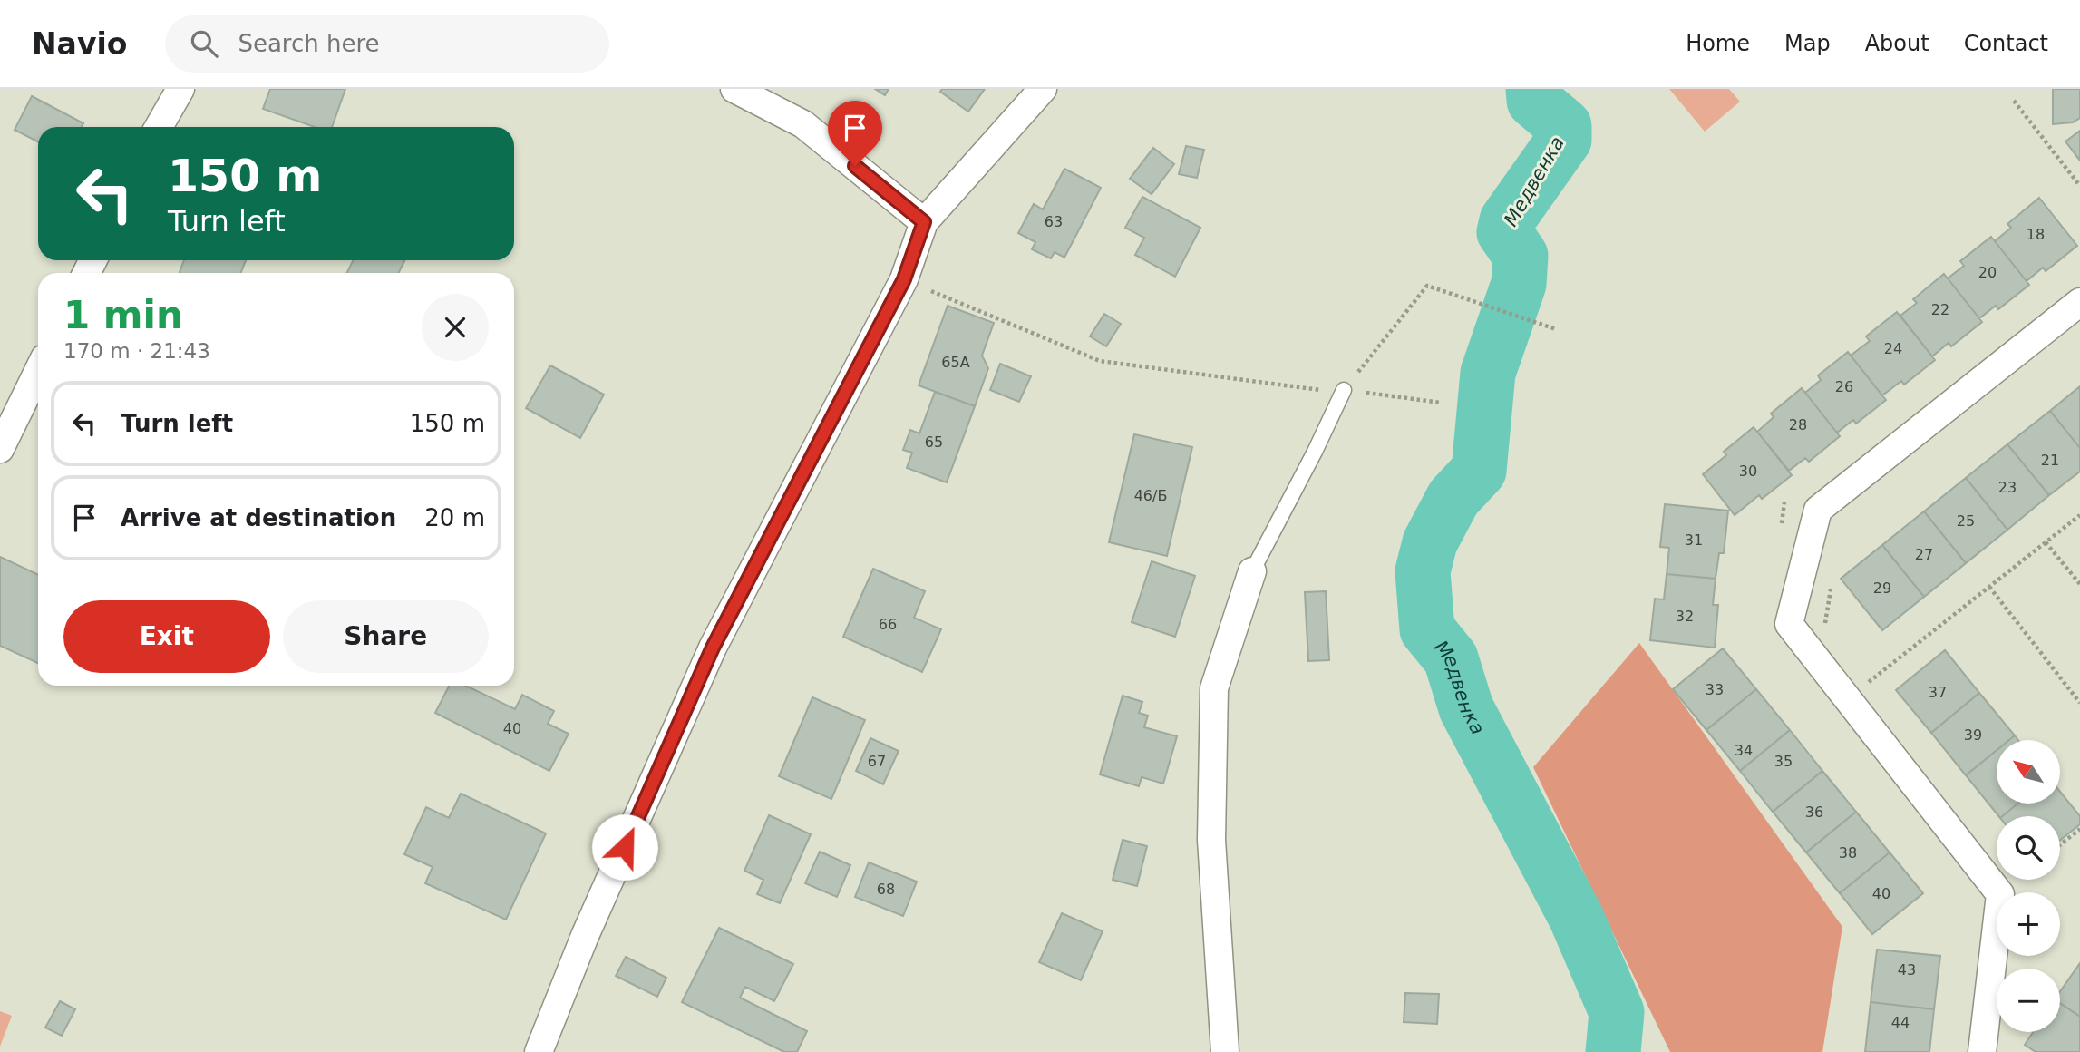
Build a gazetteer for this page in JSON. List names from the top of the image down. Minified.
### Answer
{"water":["Медвенка"],"house_numbers":["63","18","20","22","24","65А","26","28","65","21","30","23","46/Б","25","31","27","29","32","66","33","37","40","39","34","67","35","36","38","68","40","43","44"],"north":"top left","page":{"header":"Navio","search":"Search here","nav":["Home","Map","About","Contact"],"turn":["150 m","Turn left"],"heading":["1 min","170 m · 21:43"],"list":[{"name":"Turn left","value":"150 m"},{"name":"Arrive at destination","value":"20 m"}],"buttons":["Exit","Share"],"map_buttons":["+","−"]}}
